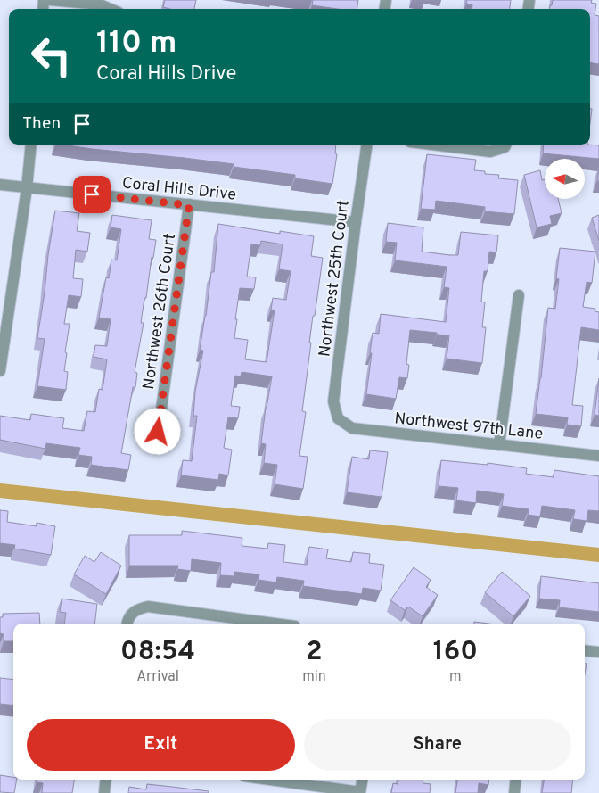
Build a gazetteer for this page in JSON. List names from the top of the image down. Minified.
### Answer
{"streets":{"street":["Coral Hills Drive","Northwest 25th Court","Northwest 26th Court","Northwest 97th Lane"]},"crossings":[["Coral Hills Drive","Northwest 25th Court"],["Coral Hills Drive","Northwest 26th Court"],["Northwest 25th Court","Northwest 97th Lane"]],"north":"left","page":{"turn":["110 m","Coral Hills Drive"],"then":"Then","eta":["08:54","Arrival","2","min","160","m"],"buttons":["Exit","Share"]}}
